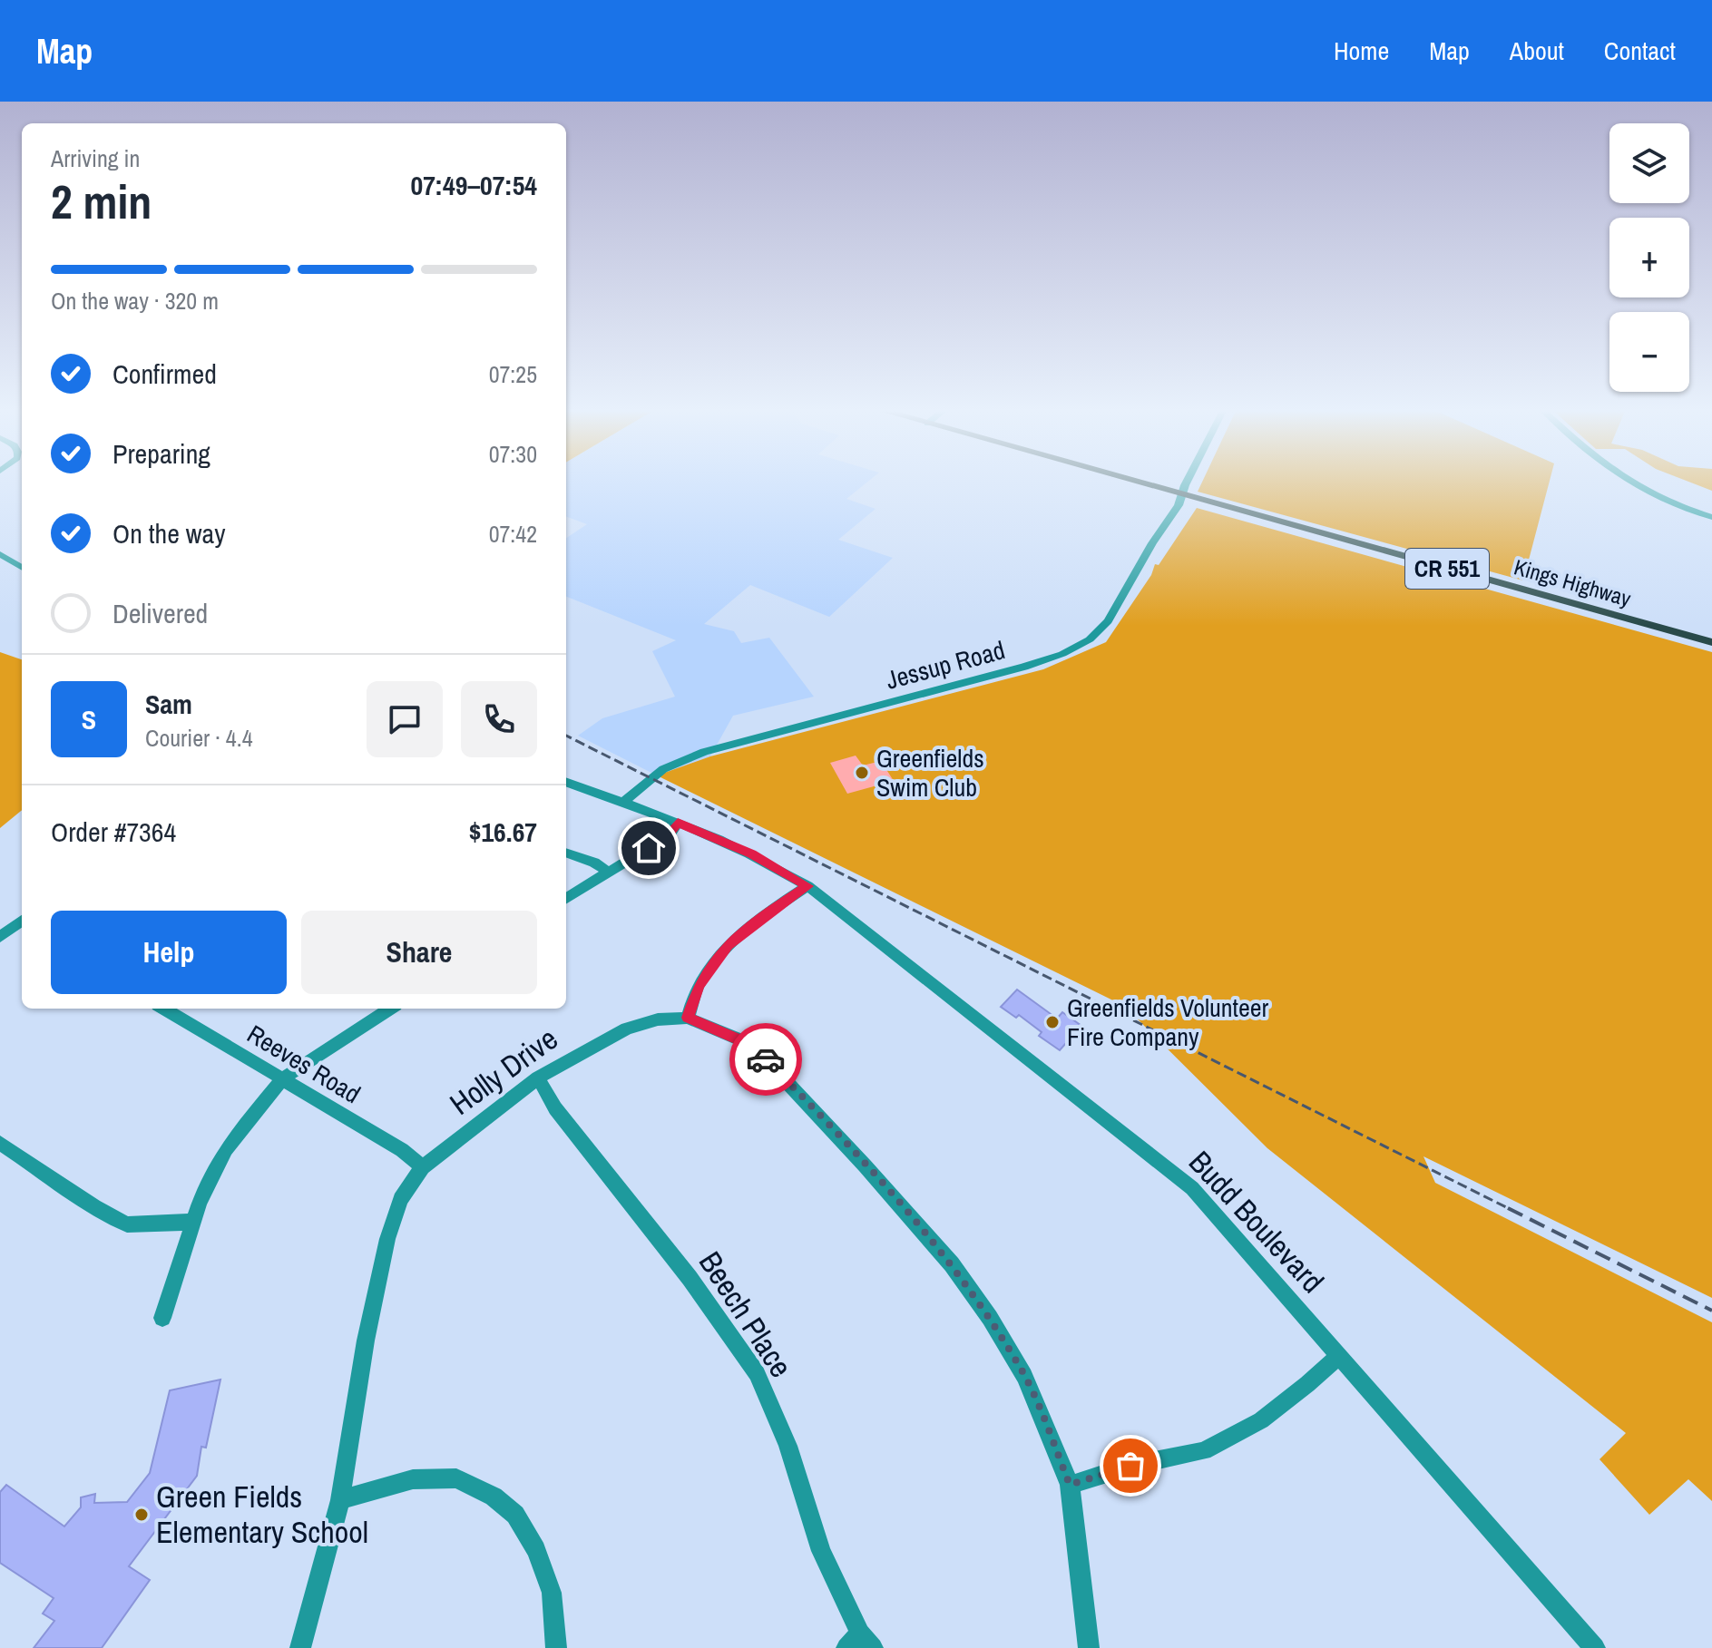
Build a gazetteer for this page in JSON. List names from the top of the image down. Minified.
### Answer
{"streets":{"main road":["CR 551","Kings Highway"],"street":["Jessup Road","Reeves Road","Holly Drive","Budd Boulevard","Beech Place"]},"crossings":[["Kings Highway","Jessup Road"],["Jessup Road","Budd Boulevard"],["Reeves Road","Holly Drive"],["Holly Drive","Beech Place"]],"places":["Greenfields Swim Club","Greenfields Volunteer Fire Company","Green Fields Elementary School"],"page":{"header":"Map","nav":["Home","Map","About","Contact"],"map_buttons":["+","−"],"heading":["2 min","Arriving in","07:49–07:54"],"panel":["Sam","Courier · 4.4","Order #7364","$16.67"],"bar":"On the way · 320 m","list":[["Confirmed","07:25"],["Preparing","07:30"],["On the way","07:42"],"Delivered"],"round":"S","buttons":["Help","Share"]}}
